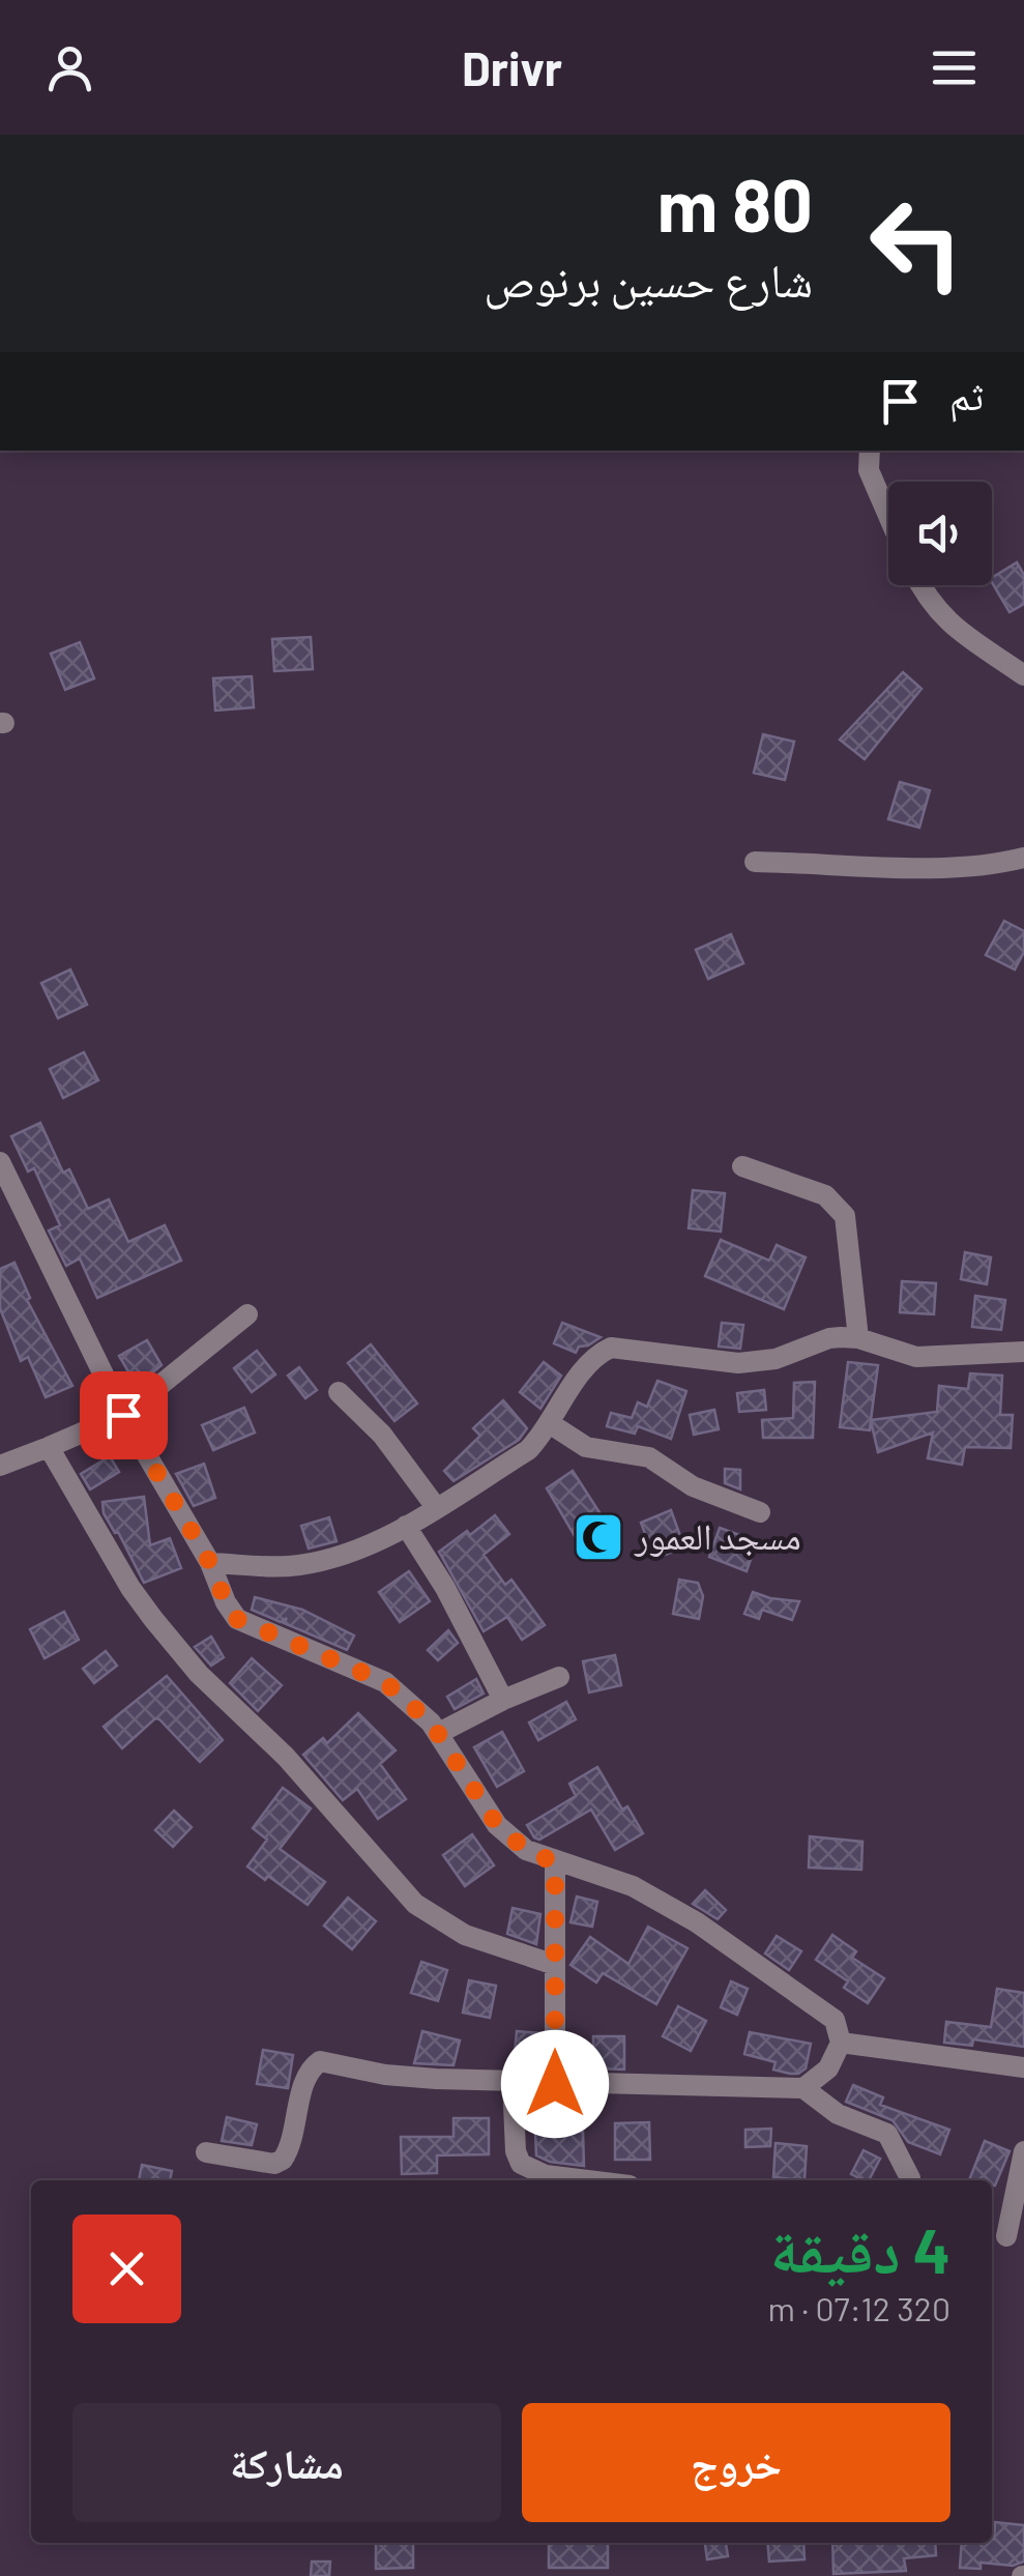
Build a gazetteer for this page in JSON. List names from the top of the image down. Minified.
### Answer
{"places":{"mosque":["مسجد العمور"]},"page":{"header":"Drivr","turn":["80 m","شارع حسين برنوص"],"then":"ثم","heading":["4 دقيقة","320 m · 07:12"],"buttons":["خروج","مشاركة"]}}
